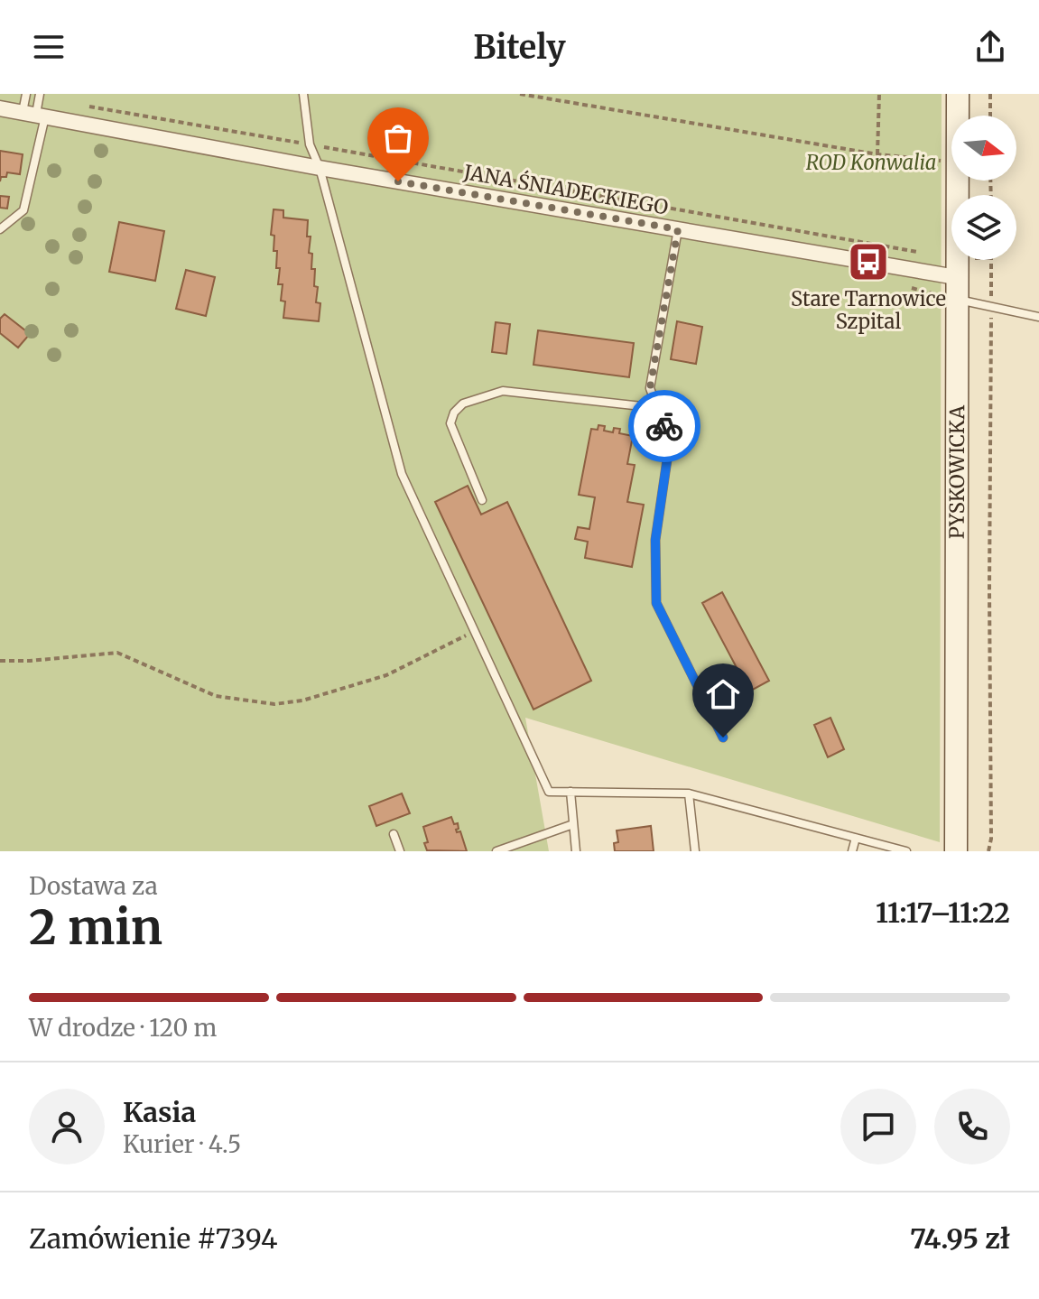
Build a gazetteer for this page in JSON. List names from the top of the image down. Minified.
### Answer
{"streets":{"street":["JANA ŚNIADECKIEGO","PYSKOWICKA"]},"crossings":[["JANA ŚNIADECKIEGO","PYSKOWICKA"]],"parks":["ROD Konwalia"],"places":{"bus stop":["Stare Tarnowice Szpital"]},"north":"right","page":{"header":"Bitely","heading":["2 min","Dostawa za","11:17–11:22"],"panel":["Kasia","Kurier · 4.5","Zamówienie #7394","74.95 zł"],"bar":"W drodze · 120 m"}}
